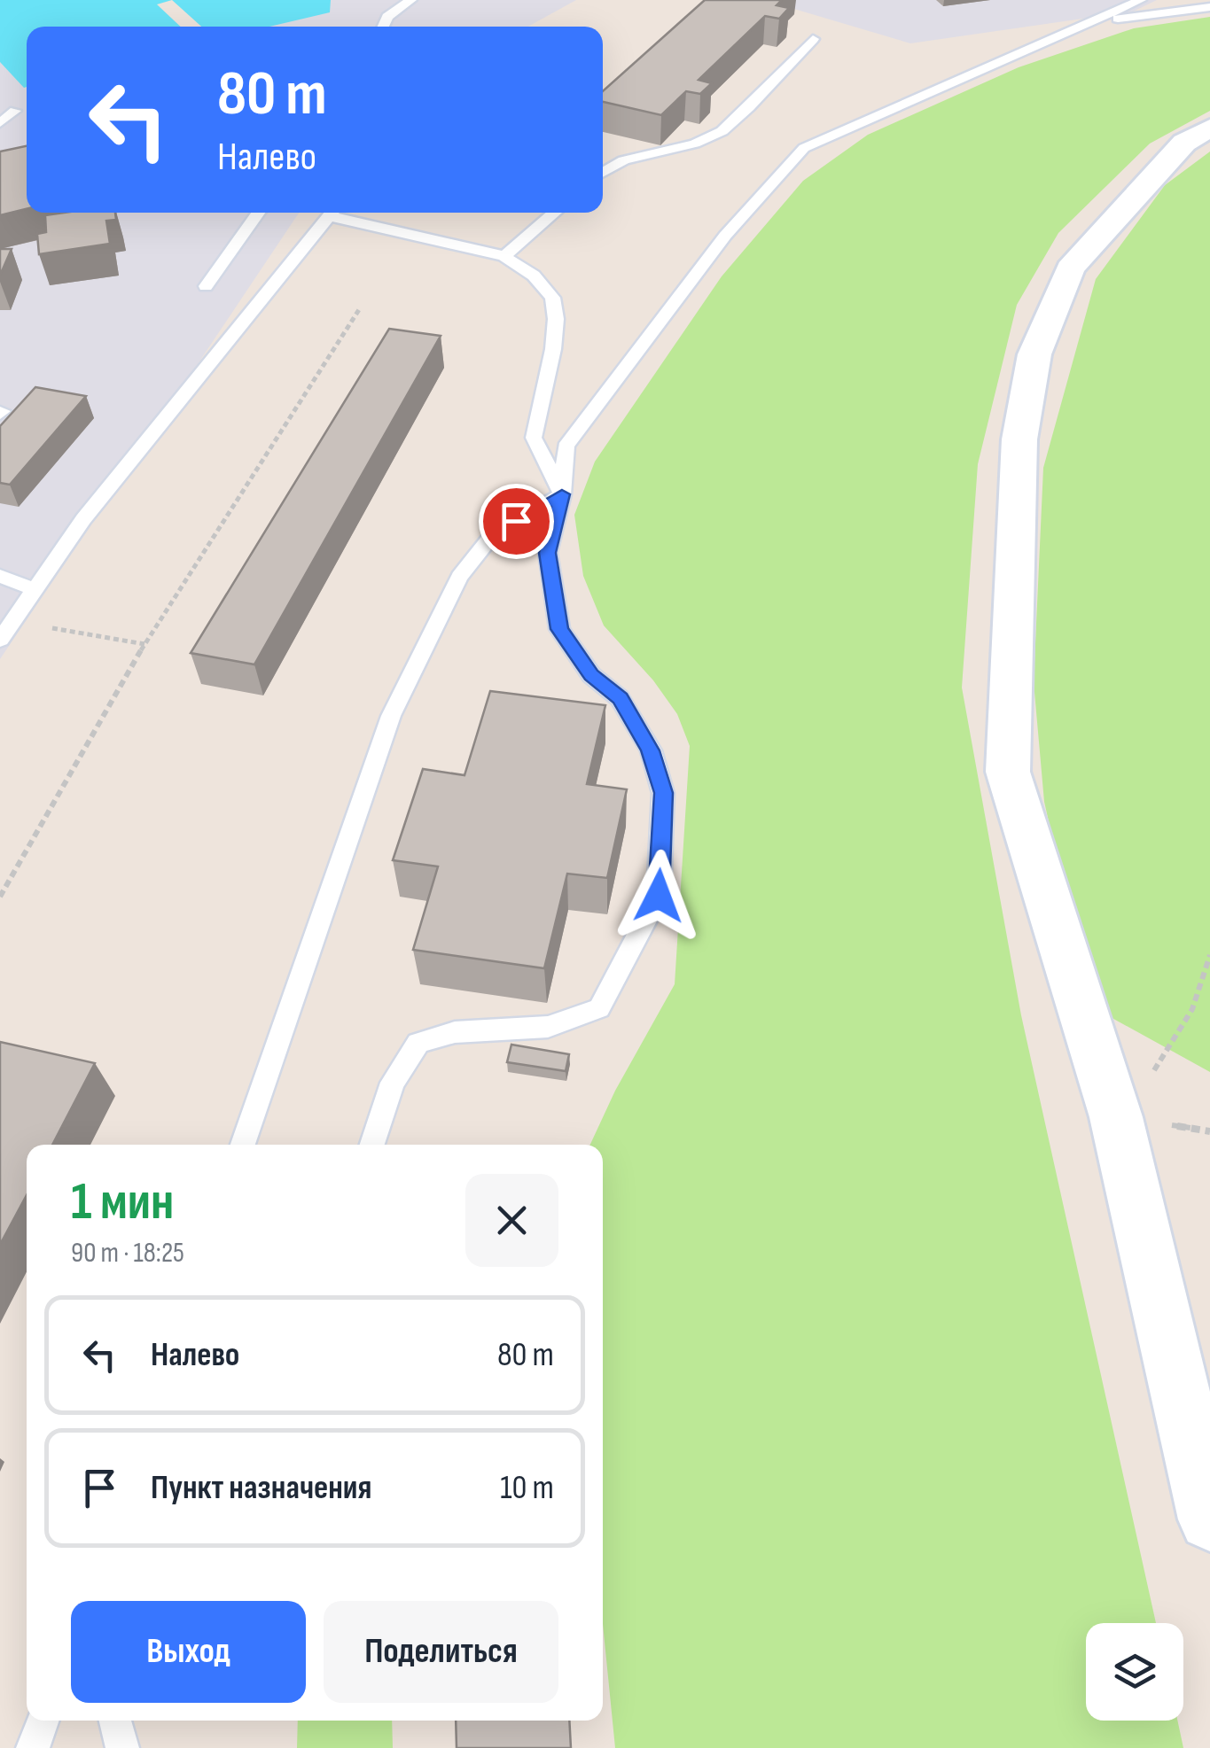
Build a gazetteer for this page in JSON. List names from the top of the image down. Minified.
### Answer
{"page":{"turn":["80 m","Налево"],"heading":["1 мин","90 m · 18:25"],"list":[{"name":"Налево","value":"80 m"},{"name":"Пункт назначения","value":"10 m"}],"buttons":["Выход","Поделиться"]}}
